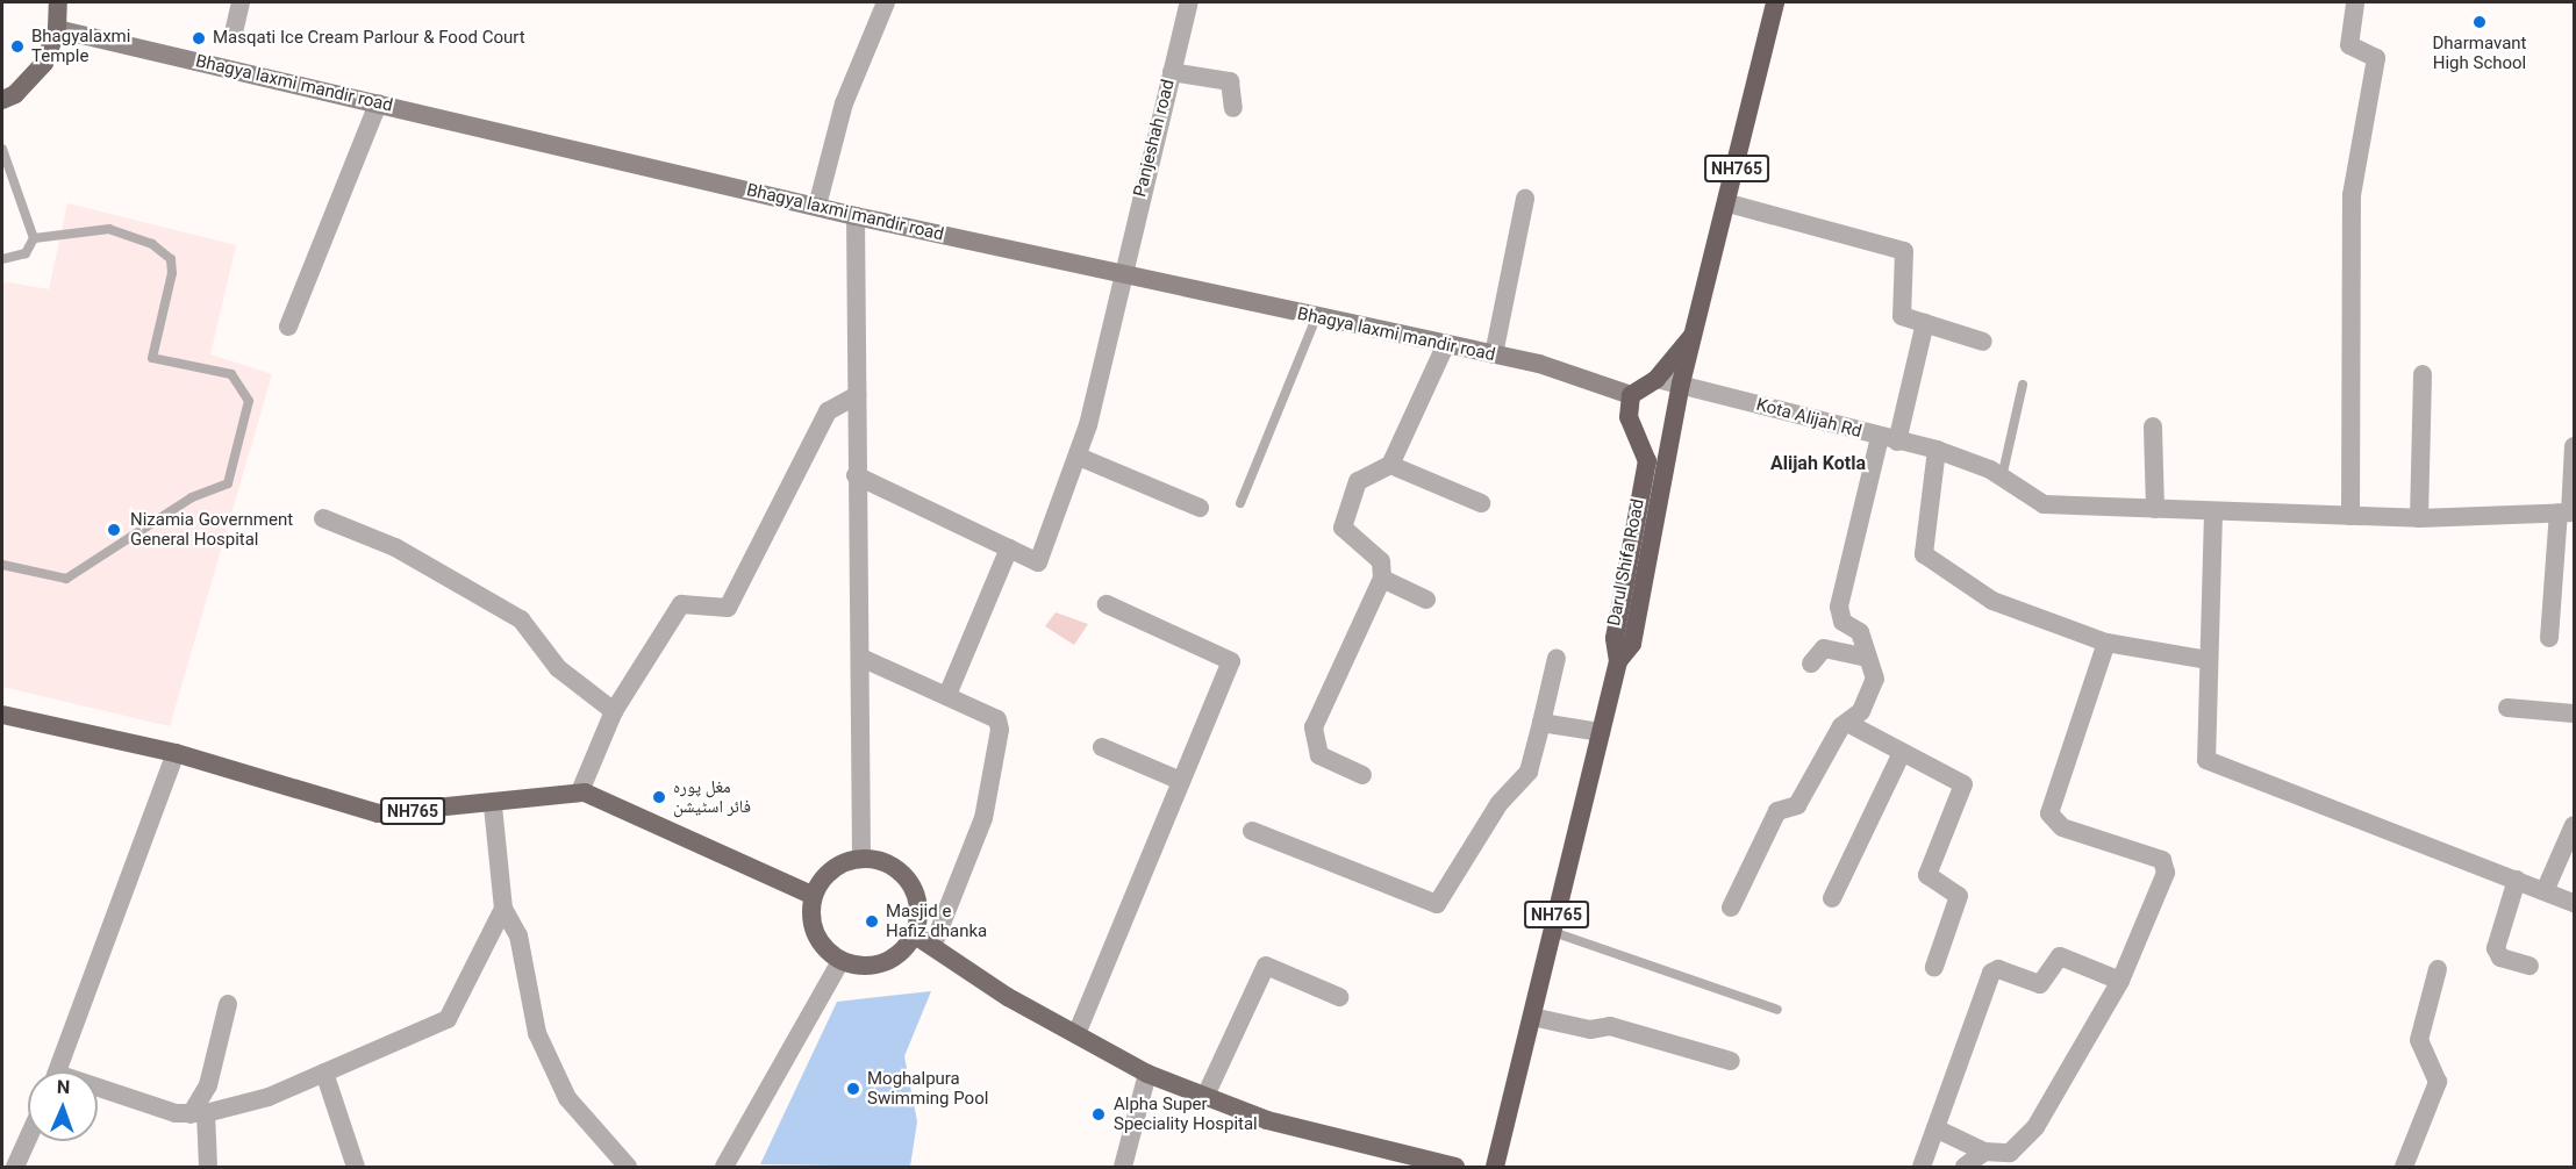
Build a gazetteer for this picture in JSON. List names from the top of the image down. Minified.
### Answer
{"streets":{"highway":["NH765","Darul Shifa Road"],"main road":["Bhagya laxmi mandir road"],"street":["Panjeshah road","Kota Alijah Rd"]},"crossings":[["Bhagya laxmi mandir road","Panjeshah road"],["Bhagya laxmi mandir road","NH765"],["NH765","Kota Alijah Rd"],["NH765","Darul Shifa Road"],["Kota Alijah Rd","Darul Shifa Road"]],"districts":["Alijah Kotla"],"places":["Dharmavant High School","Masqati Ice Cream Parlour & Food Court","Bhagyalaxmi Temple","Nizamia Government General Hospital","مغل پورہ فائر اسٹیشن","Masjid e Hafiz dhanka","Moghalpura Swimming Pool","Alpha Super Speciality Hospital"],"north":"top"}
